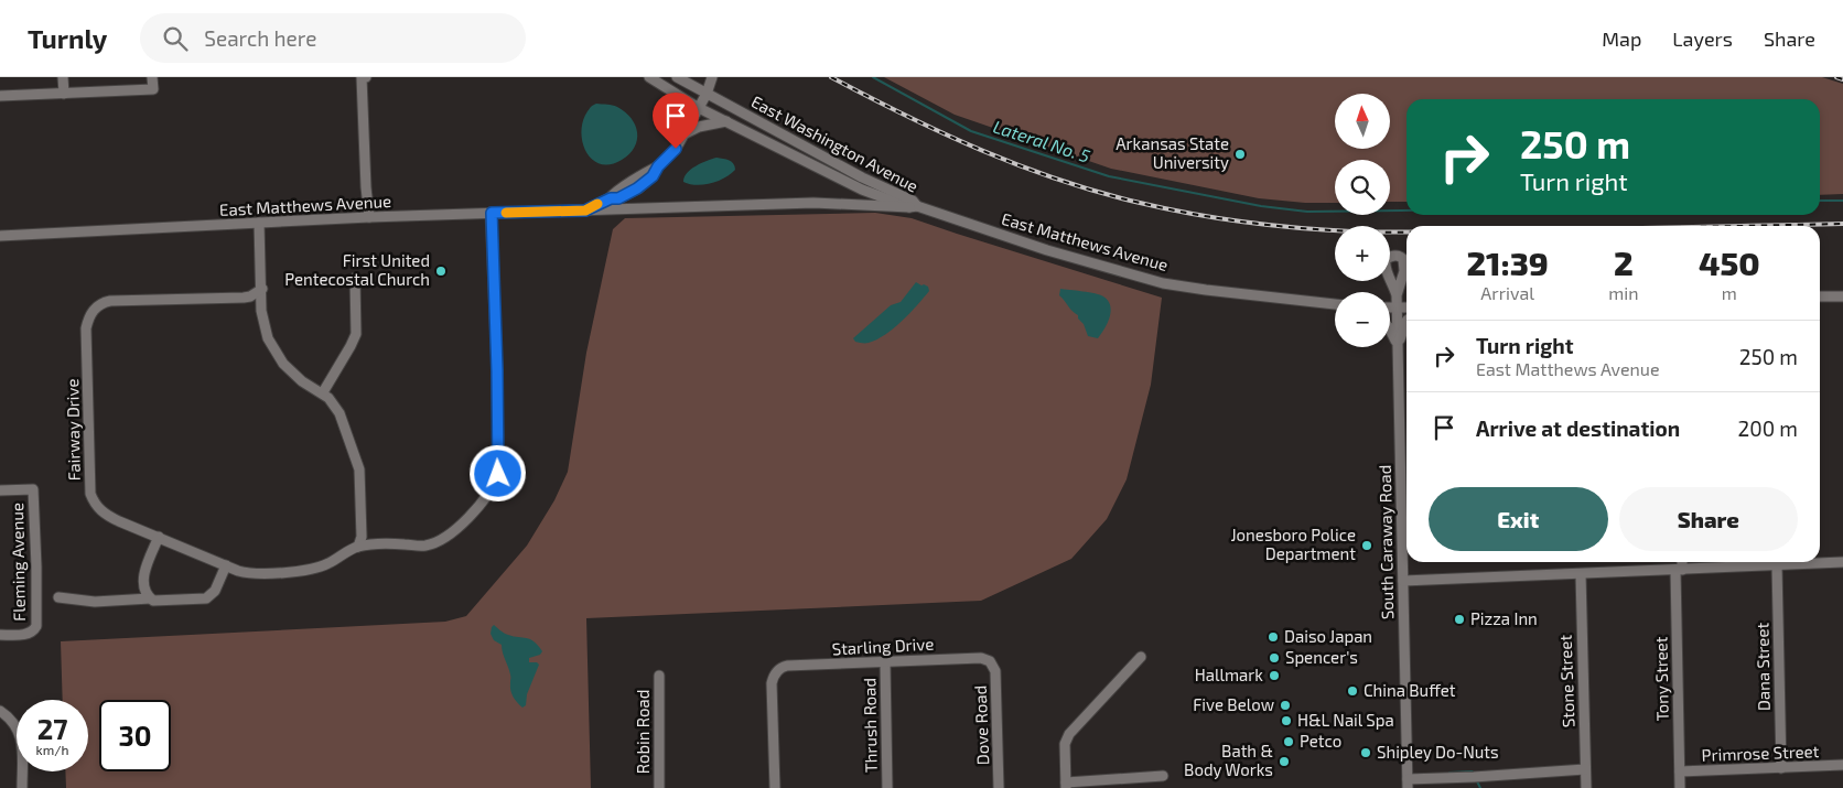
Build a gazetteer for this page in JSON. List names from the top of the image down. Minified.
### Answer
{"streets":{"street":["East Washington Avenue","East Matthews Avenue","Fairway Drive","South Caraway Road","Fleming Avenue","Starling Drive","Dana Street","Tony Street","Stone Street","Thrush Road","Dove Road","Robin Road","Primrose Street"]},"crossings":[["East Washington Avenue","East Matthews Avenue"],["Starling Drive","Thrush Road"],["Starling Drive","Dove Road"],["Dana Street","Primrose Street"],["Tony Street","Primrose Street"]],"water":["Lateral No. 5"],"places":["Arkansas State University","First United Pentecostal Church","Jonesboro Police Department","Pizza Inn","Daiso Japan","Spencer's","Hallmark","China Buffet","Five Below","H&L Nail Spa","Petco","Shipley Do-Nuts","Bath & Body Works"],"north":"top","page":{"header":"Turnly","search":"Search here","nav":["Map","Layers","Share"],"map_buttons":["+","−"],"turn":["250 m","Turn right"],"eta":["21:39","Arrival","2","min","450","m"],"list":[{"name":"Turn right","note":"East Matthews Avenue","value":"250 m"},{"name":"Arrive at destination","value":"200 m"}],"buttons":["Exit","Share"],"speed":"27 km/h","limit":"30"}}
